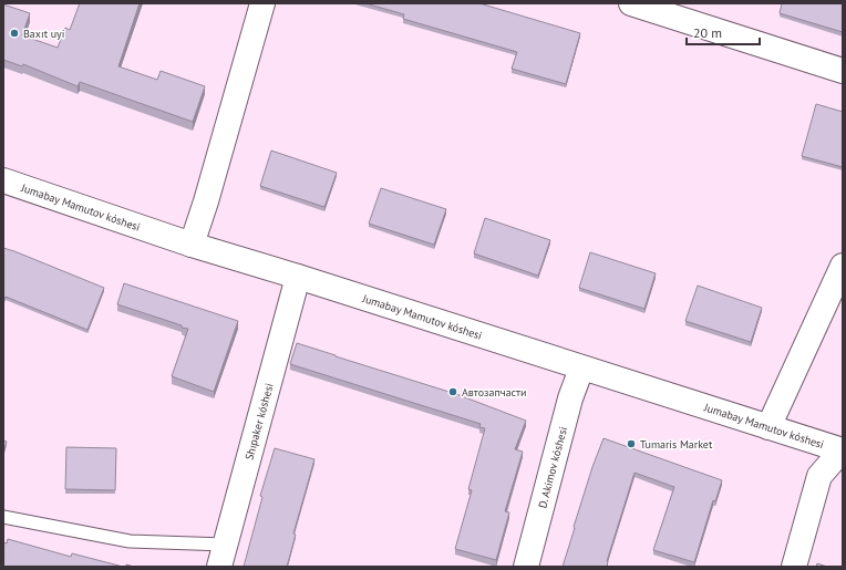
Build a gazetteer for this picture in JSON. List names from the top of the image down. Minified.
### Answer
{"streets":{"street":["Jumabay Mamutov kóshesi","Shıpaker kóshesi","D. Akimov kóshesi"]},"crossings":[["Jumabay Mamutov kóshesi","Shıpaker kóshesi"],["Jumabay Mamutov kóshesi","D. Akimov kóshesi"]],"places":["Baxıt uyi","Автозапчасти","Tumaris Market"],"scale_bar":"20 m"}
